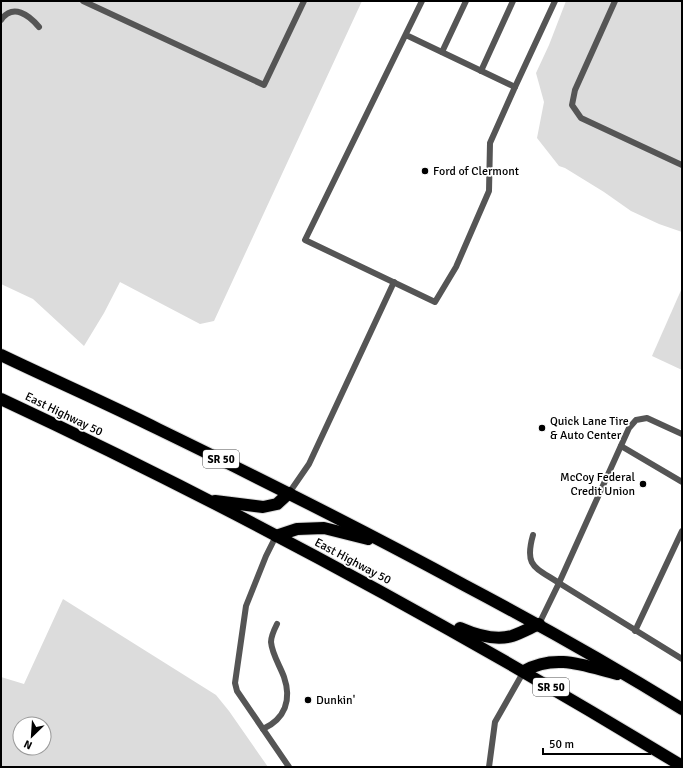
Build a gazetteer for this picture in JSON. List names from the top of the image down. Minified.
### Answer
{"streets":{"highway":["East Highway 50","SR 50"]},"places":["Ford of Clermont","Quick Lane Tire & Auto Center","McCoy Federal Credit Union","Dunkin'"],"scale_bar":"50 m","north":"bottom left"}
